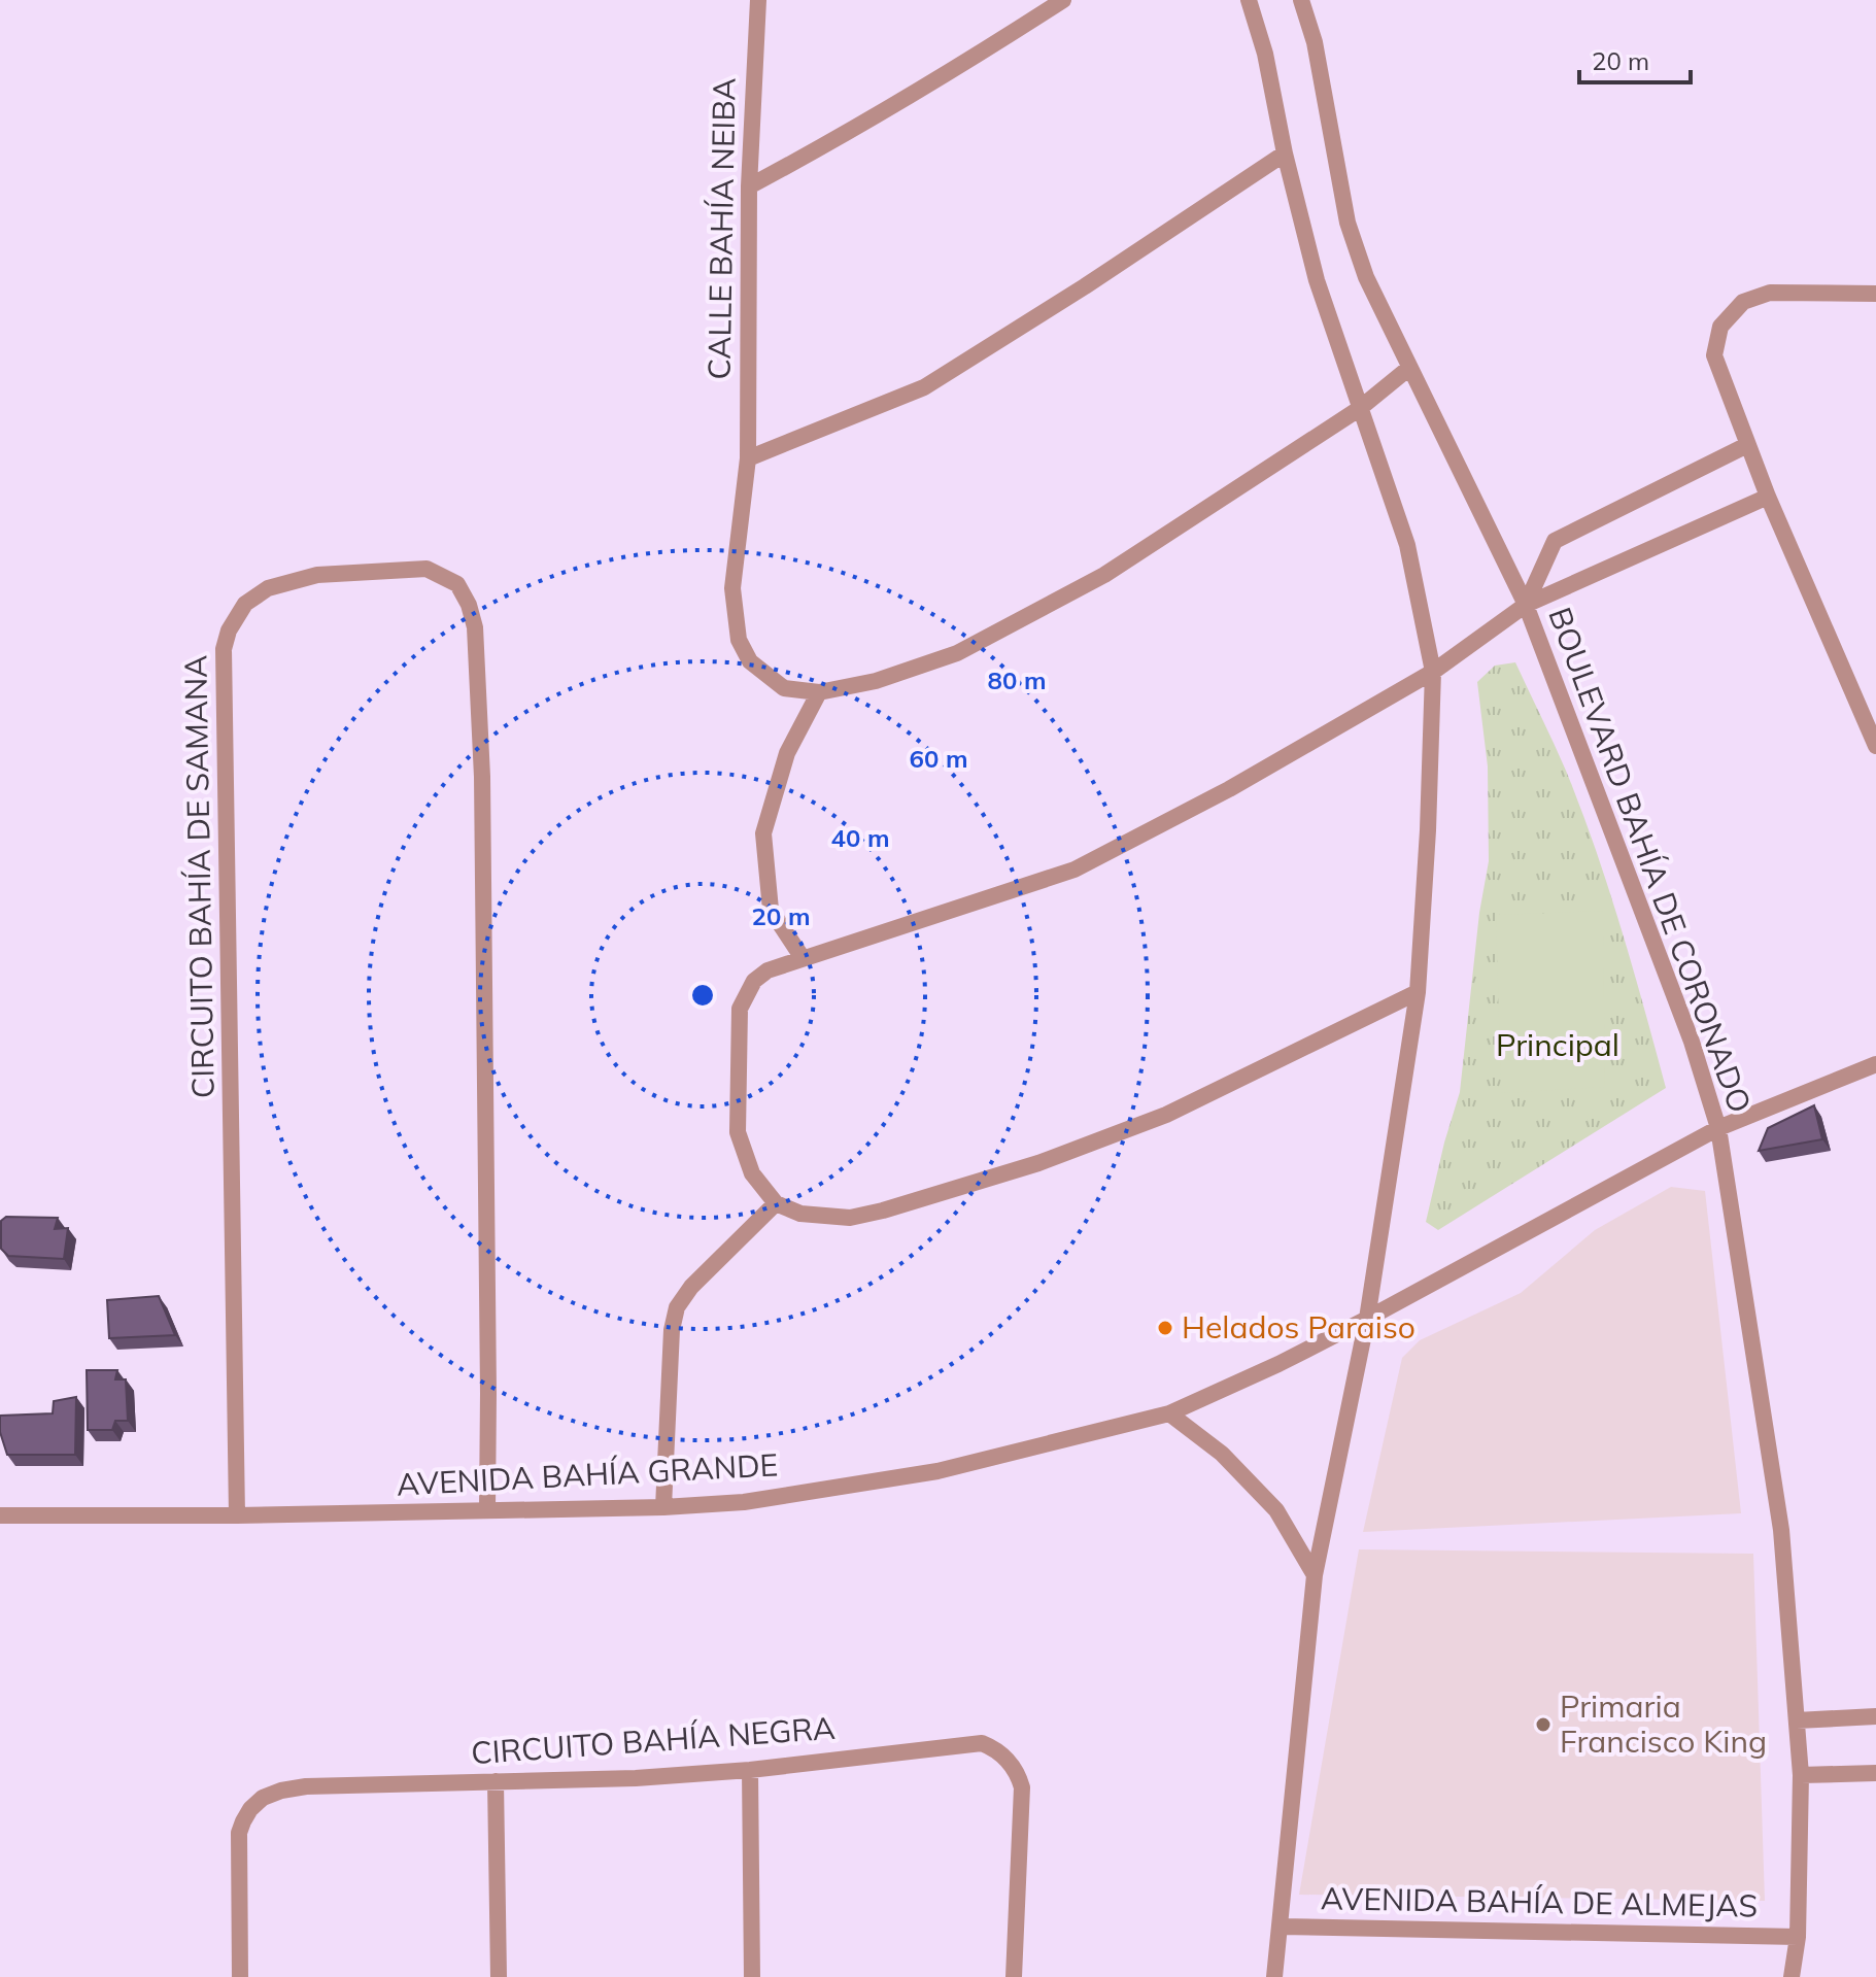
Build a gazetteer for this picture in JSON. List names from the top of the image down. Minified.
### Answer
{"streets":{"street":["CALLE BAHÍA NEIBA","BOULEVARD BAHÍA DE CORONADO","CIRCUITO BAHÍA DE SAMANA","AVENIDA BAHÍA GRANDE","CIRCUITO BAHÍA NEGRA","AVENIDA BAHÍA DE ALMEJAS"]},"crossings":[["BOULEVARD BAHÍA DE CORONADO","AVENIDA BAHÍA GRANDE"],["BOULEVARD BAHÍA DE CORONADO","AVENIDA BAHÍA DE ALMEJAS"],["CIRCUITO BAHÍA DE SAMANA","AVENIDA BAHÍA GRANDE"]],"parks":["Principal"],"places":["Helados Paraiso","Primaria Francisco King"],"scale_bar":"20 m","rings":["80 m","60 m","40 m","20 m"]}
